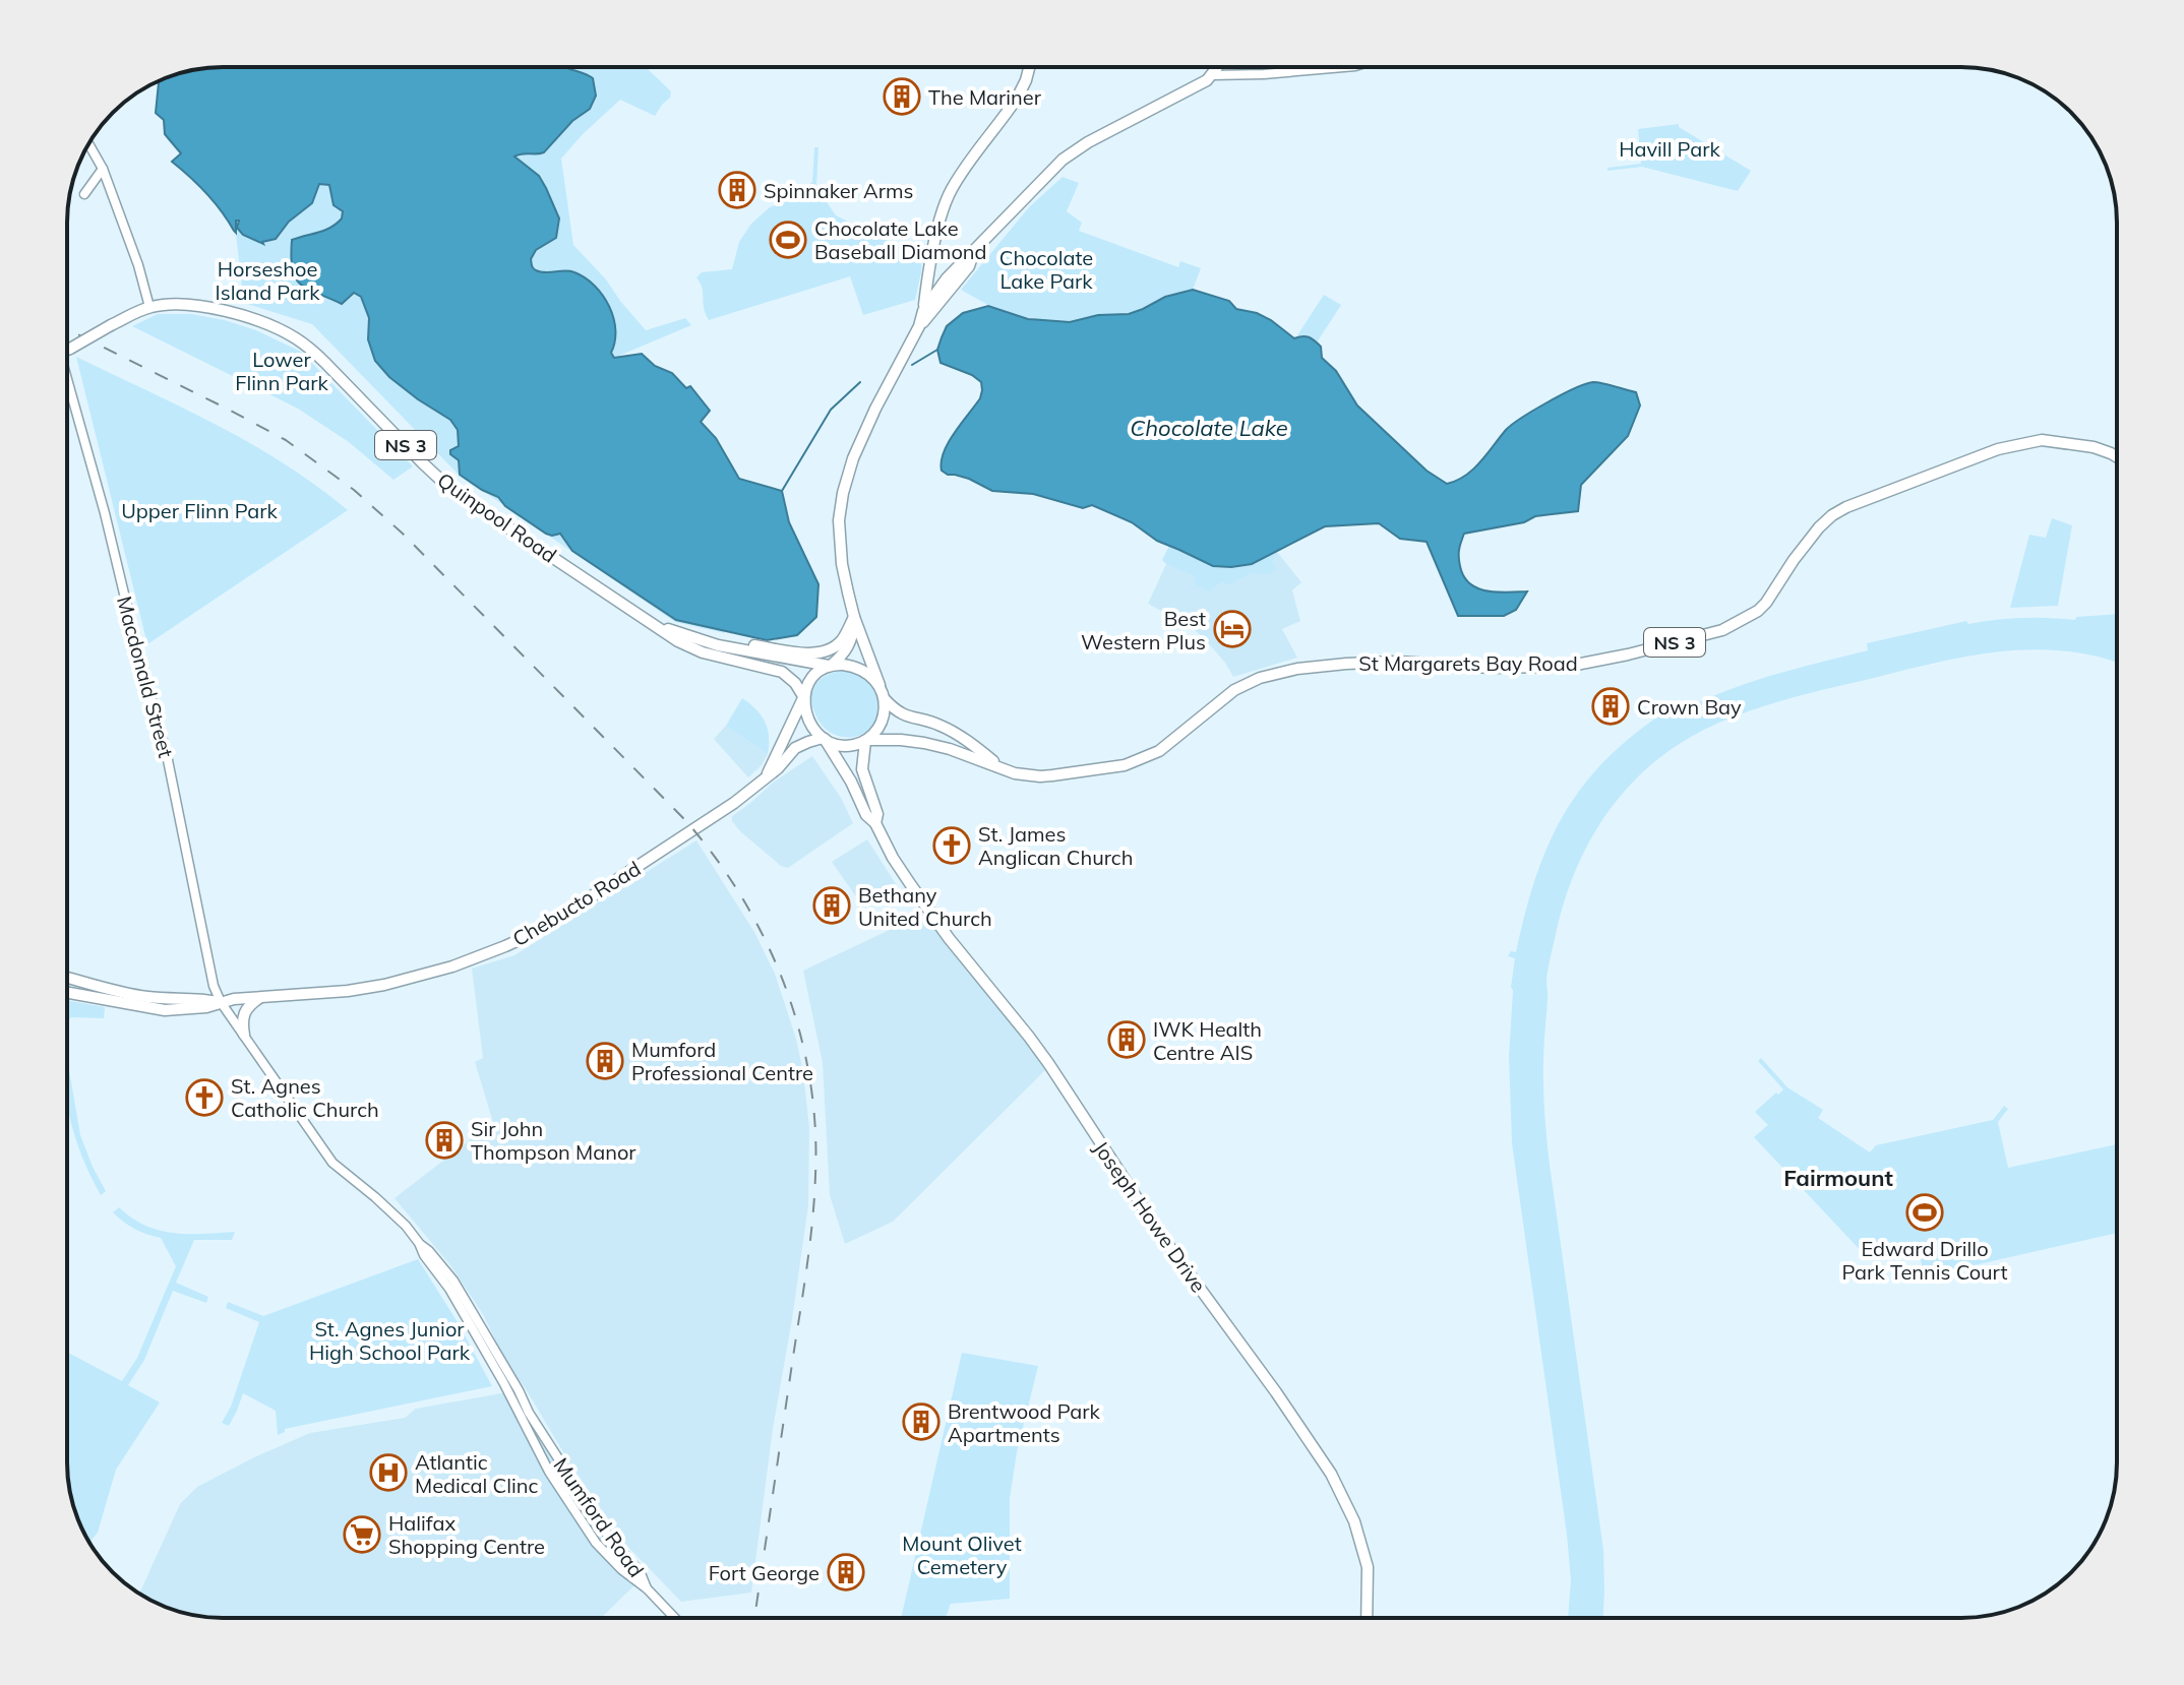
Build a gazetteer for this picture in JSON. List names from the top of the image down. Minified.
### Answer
{"streets":{"main road":["NS 3","Quinpool Road","St Margarets Bay Road","Chebucto Road","Joseph Howe Drive"],"street":["Macdonald Street","Mumford Road"]},"crossings":[["Quinpool Road","St Margarets Bay Road"],["Quinpool Road","Chebucto Road"],["Quinpool Road","Joseph Howe Drive"],["St Margarets Bay Road","Chebucto Road"],["St Margarets Bay Road","Joseph Howe Drive"],["Macdonald Street","Chebucto Road"],["Macdonald Street","Mumford Road"],["Chebucto Road","Joseph Howe Drive"],["Chebucto Road","Mumford Road"]],"districts":["Fairmount"],"water":["Chocolate Lake"],"parks":["Havill Park","Chocolate Lake Park","Horseshoe Island Park","Lower Flinn Park","Upper Flinn Park","St. Agnes Junior High School Park","Mount Olivet Cemetery"],"places":{"building":["The Mariner","Spinnaker Arms","Crown Bay","Bethany United Church","IWK Health Centre AIS","Mumford Professional Centre","Sir John Thompson Manor","Brentwood Park Apartments","Fort George"],"sports":["Chocolate Lake Baseball Diamond","Edward Drillo Park Tennis Court"],"hotel":["Best Western Plus"],"church":["St. James Anglican Church","St. Agnes Catholic Church"],"hospital":["Atlantic Medical Clinc"],"supermarket":["Halifax Shopping Centre"]}}
